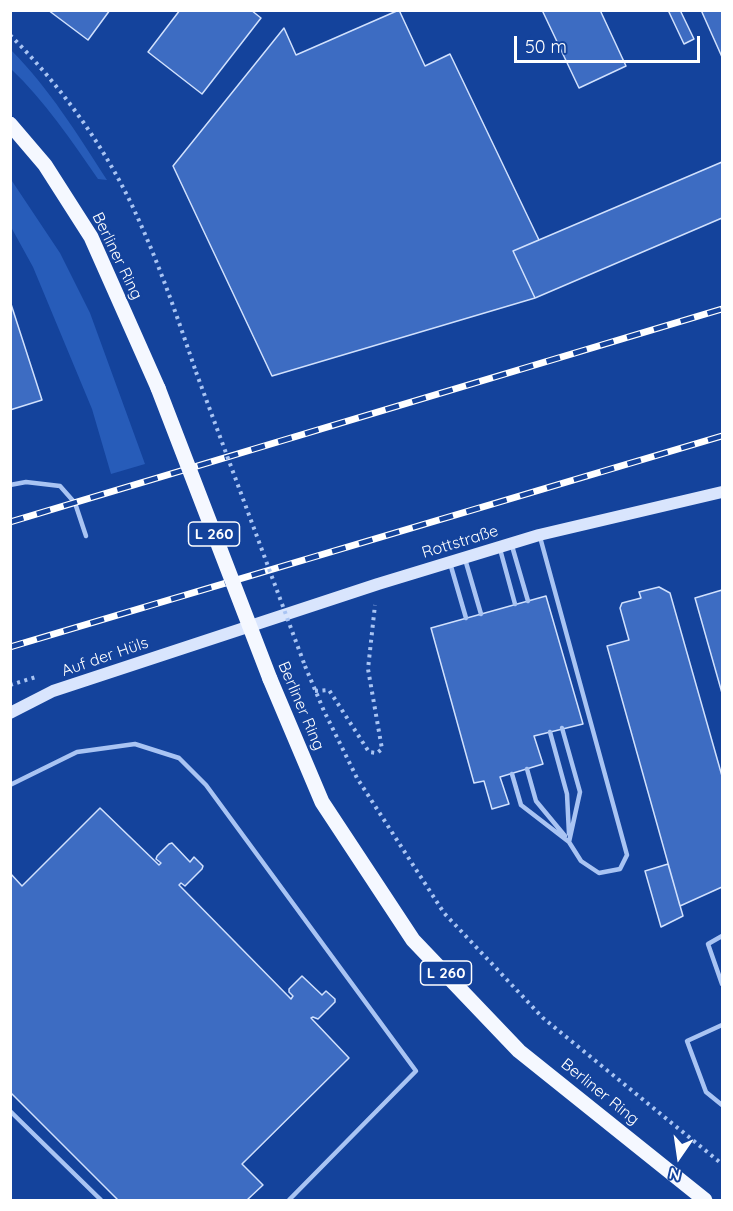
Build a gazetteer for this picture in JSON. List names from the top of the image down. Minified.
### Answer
{"streets":{"main road":["Berliner Ring","L 260"],"street":["Rottstraße","Auf der Hüls"]},"crossings":[["Rottstraße","Auf der Hüls"]],"scale_bar":"50 m","north":"bottom"}
